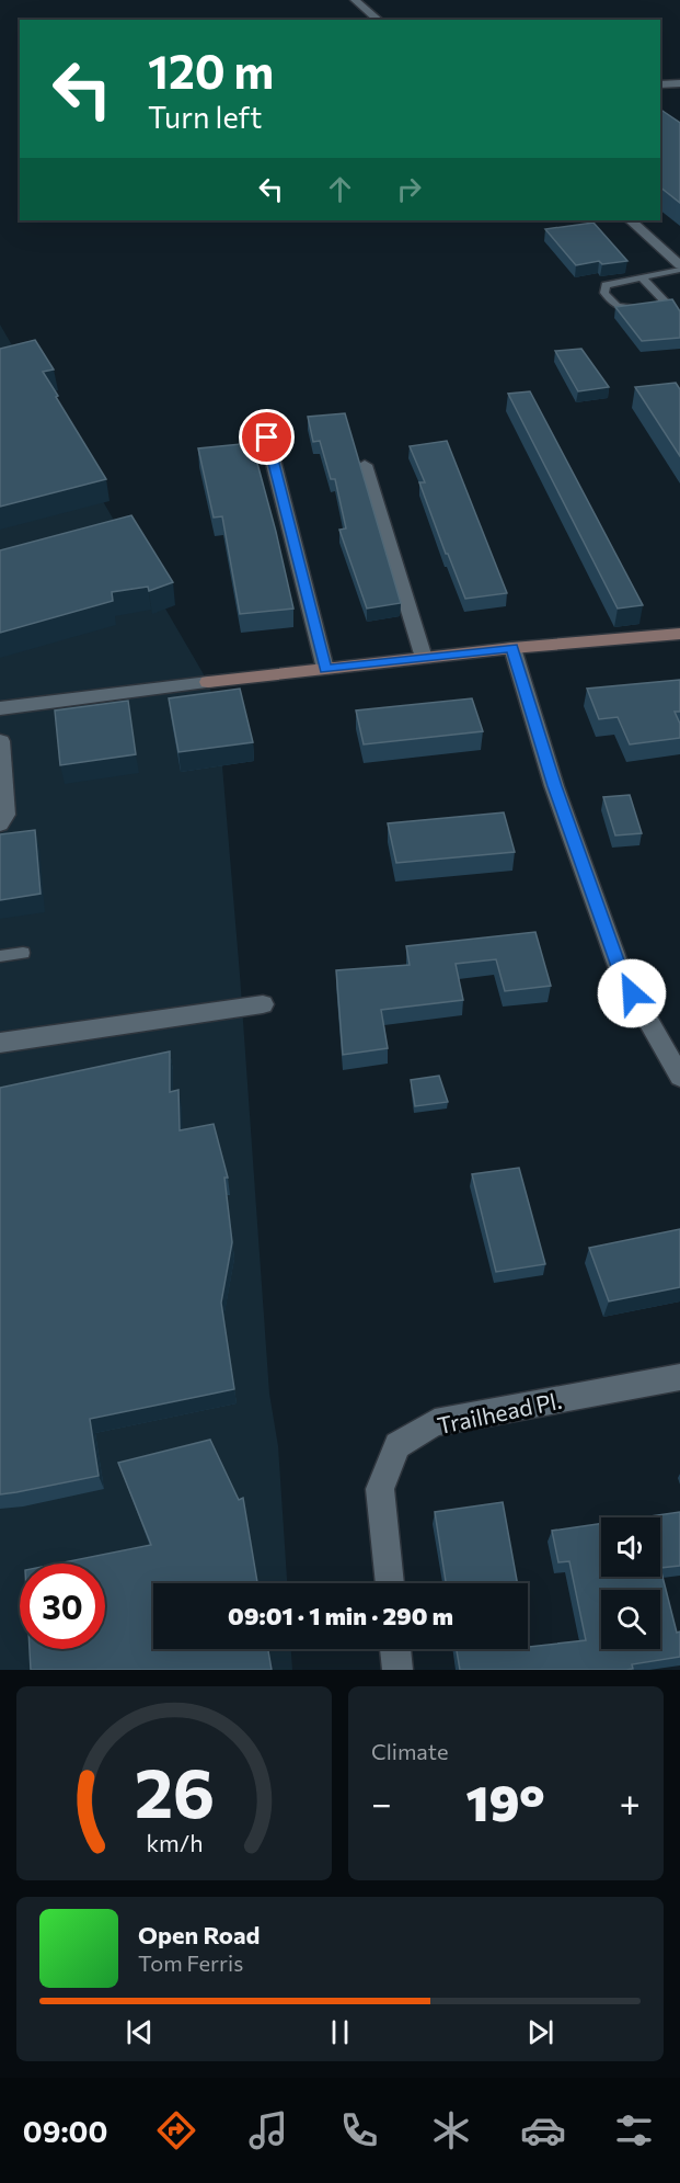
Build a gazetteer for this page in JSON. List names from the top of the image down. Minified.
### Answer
{"streets":{"street":["Trailhead Pl."]},"page":{"turn":["120 m","Turn left"],"limit":"30","trip":"09:01 · 1 min · 290 m","tile":"Climate","heat":["−","19°","+"],"song":["Open Road","Tom Ferris"],"tabs":"09:00","gauge":["26","km/h"]}}
